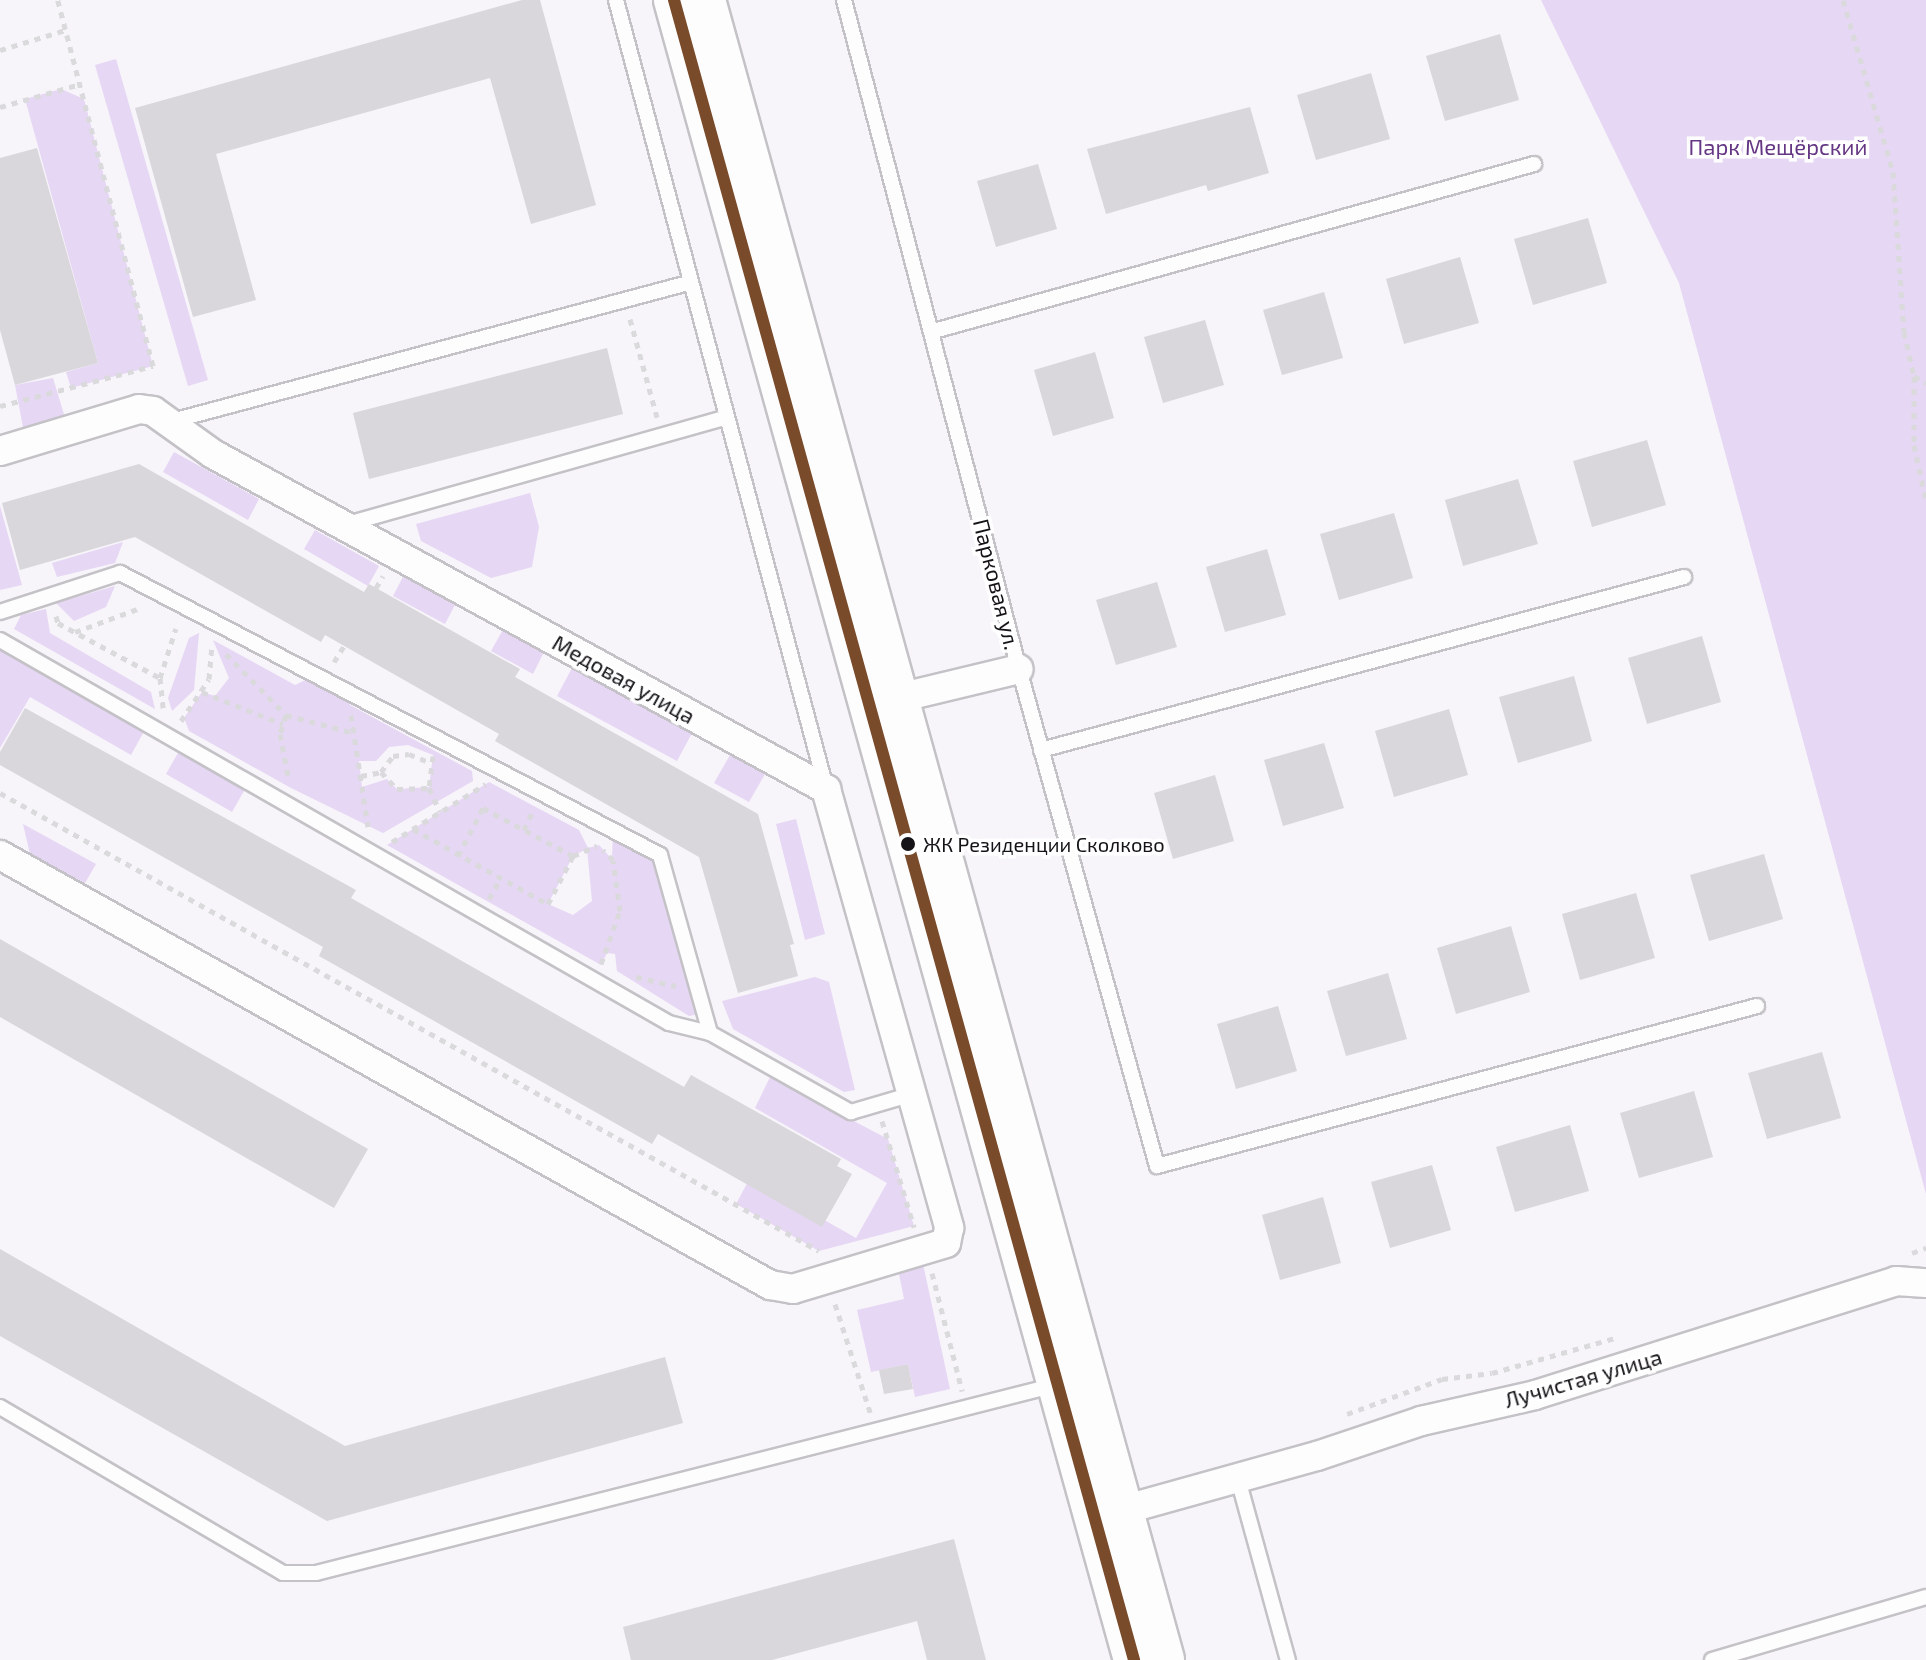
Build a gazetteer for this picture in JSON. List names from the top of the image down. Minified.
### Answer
{"streets":{"street":["Медовая улица","Лучистая улица"],"lane":["Парковая ул."]},"parks":["Парк Мещёрский"],"places":["ЖК Резиденции Сколково"]}
